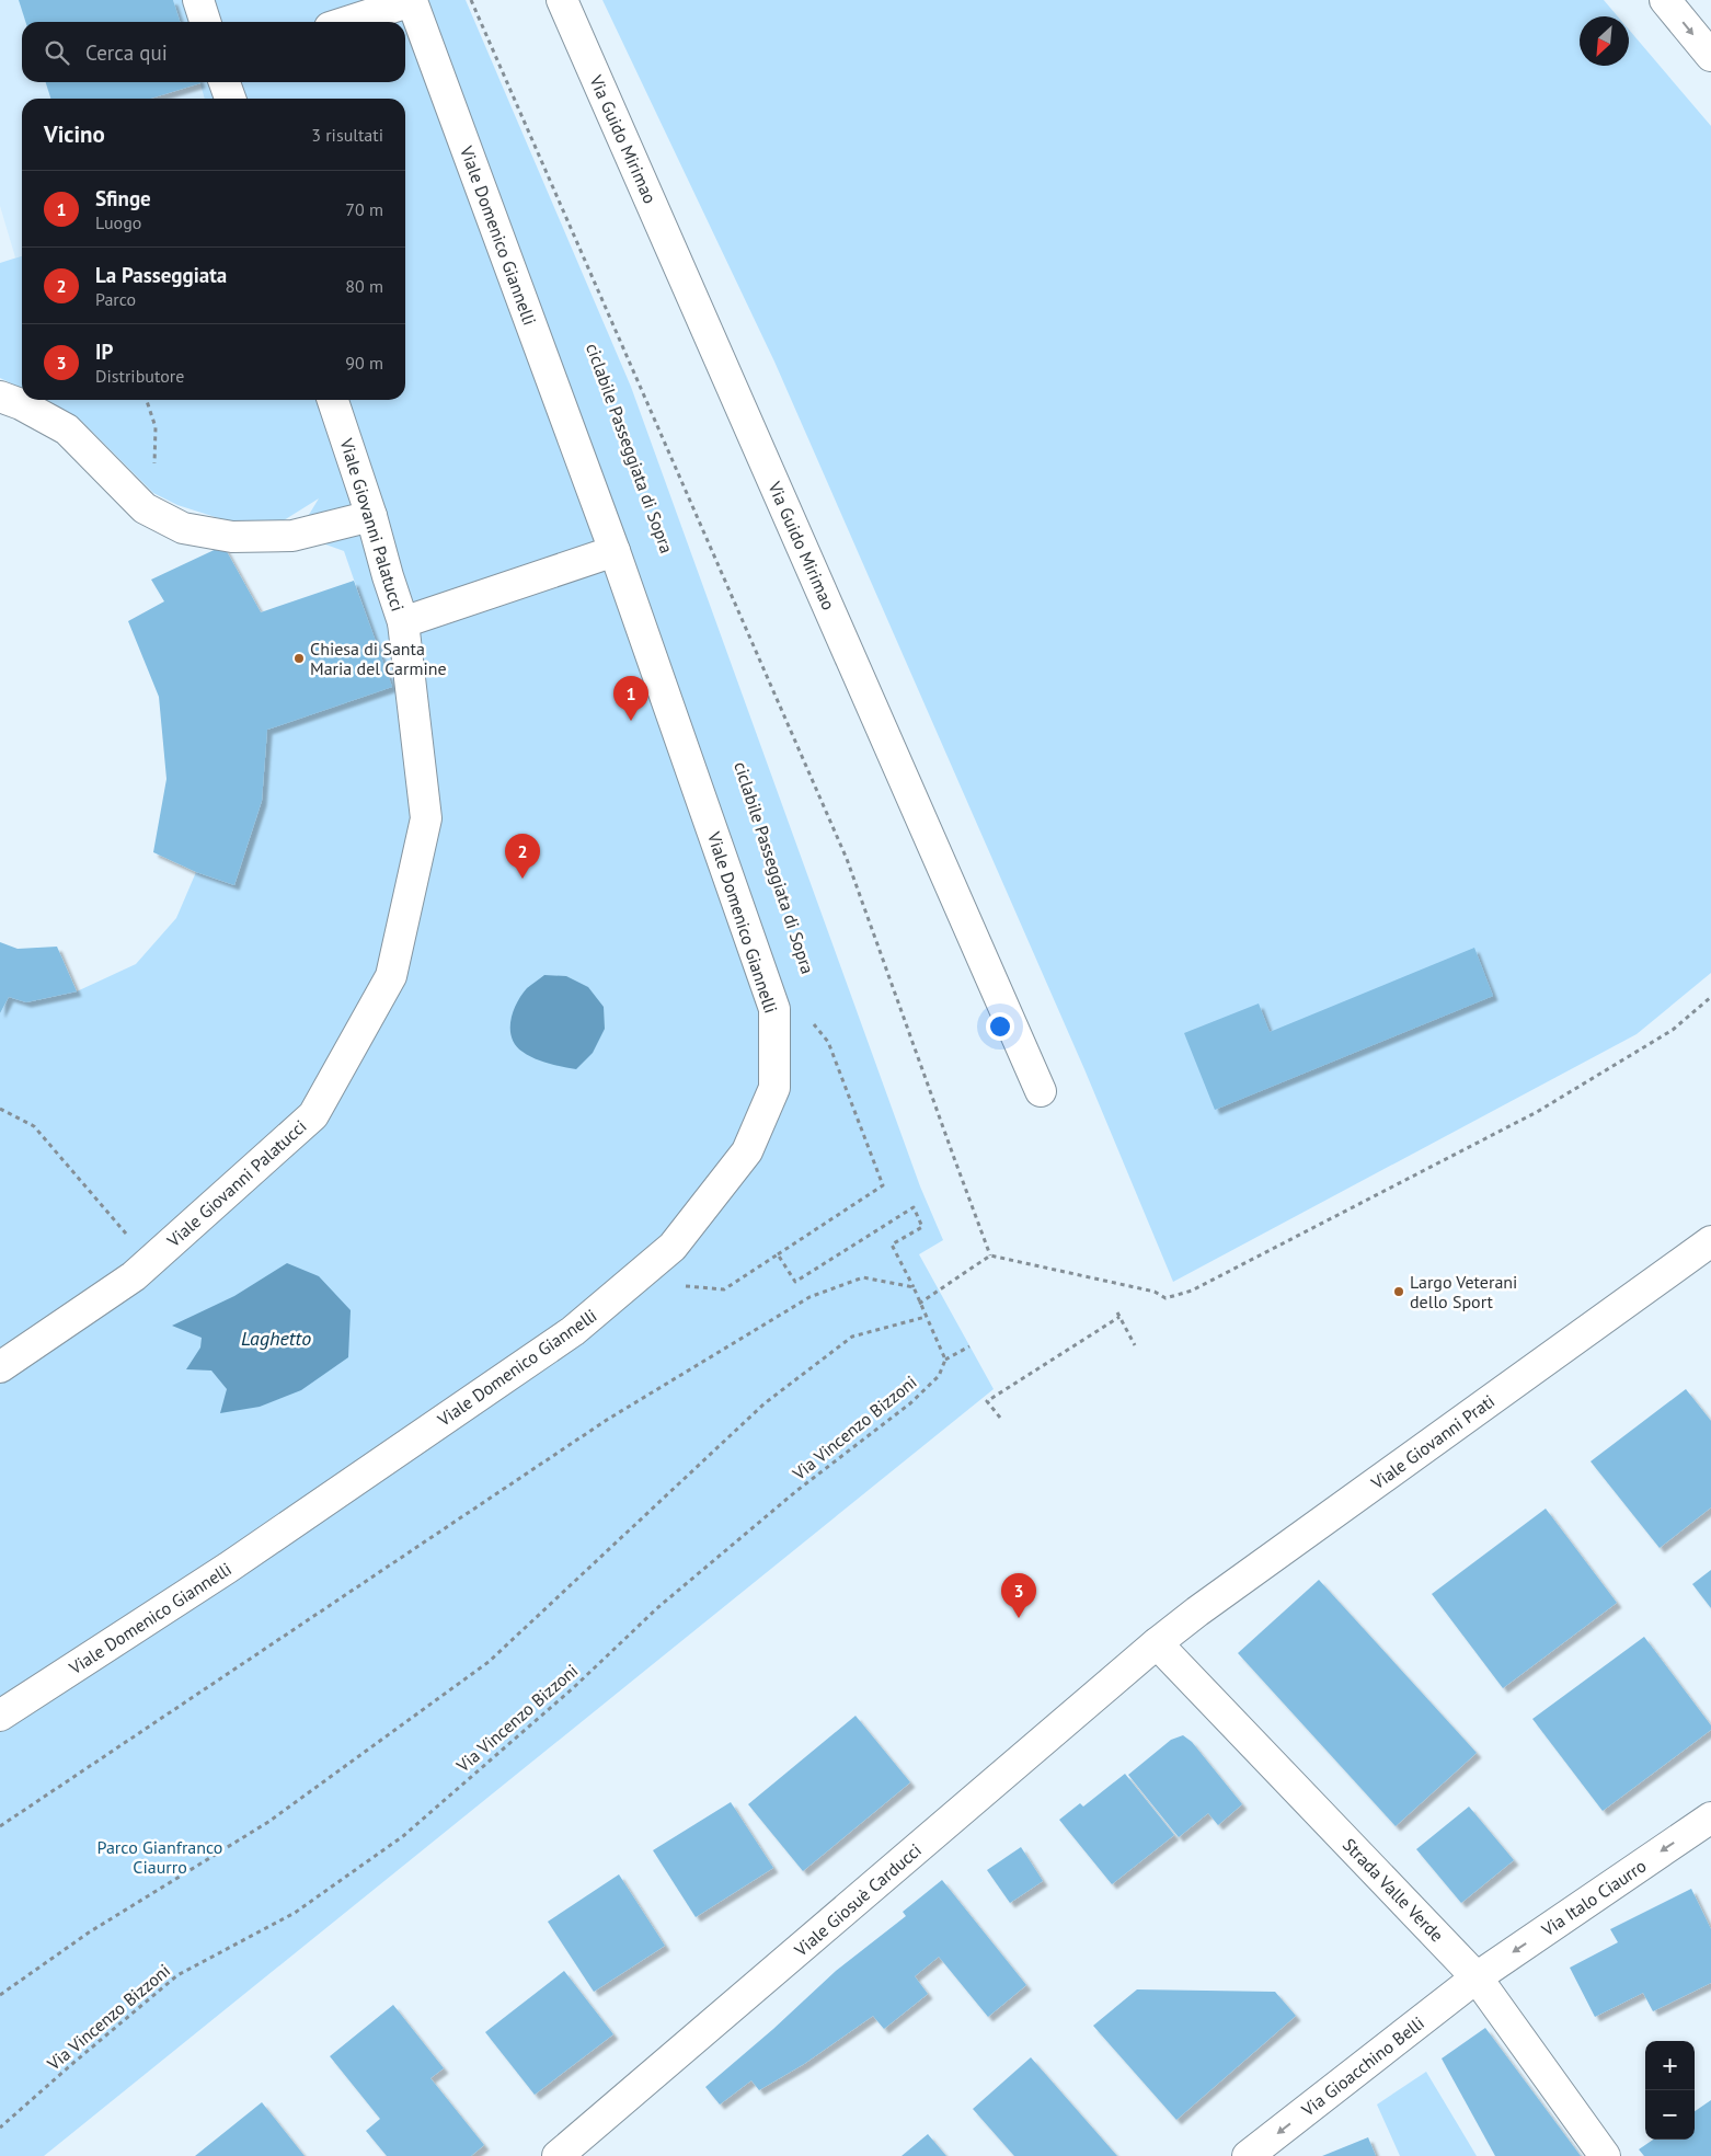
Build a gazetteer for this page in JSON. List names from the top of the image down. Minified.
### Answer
{"streets":{"street":["Via Guido Mirimao","Viale Domenico Giannelli","Viale Giovanni Palatucci","Viale Giovanni Prati","Strada Valle Verde","Via Italo Ciaurro","Viale Giosuè Carducci","Via Gioacchino Belli"],"path":["Via Vincenzo Bizzoni"]},"crossings":[["Viale Giovanni Prati","Strada Valle Verde"],["Viale Giovanni Prati","Viale Giosuè Carducci"],["Strada Valle Verde","Via Italo Ciaurro"],["Strada Valle Verde","Viale Giosuè Carducci"],["Strada Valle Verde","Via Gioacchino Belli"],["Via Italo Ciaurro","Via Gioacchino Belli"]],"one_way":["Via Italo Ciaurro","Via Gioacchino Belli"],"water":["Laghetto"],"parks":["Parco Gianfranco Ciaurro"],"places":["Chiesa di Santa Maria del Carmine","Largo Veterani dello Sport"],"north":"bottom left","page":{"search":"Cerca qui","heading":["Vicino","3 risultati"],"list":[{"mark":"1","name":"Sfinge","note":"Luogo","value":"70 m"},{"mark":"2","name":"La Passeggiata","note":"Parco","value":"80 m"},{"mark":"3","name":"IP","note":"Distributore","value":"90 m"}],"pins":["1","2","3"],"map_buttons":["+","−"]}}
